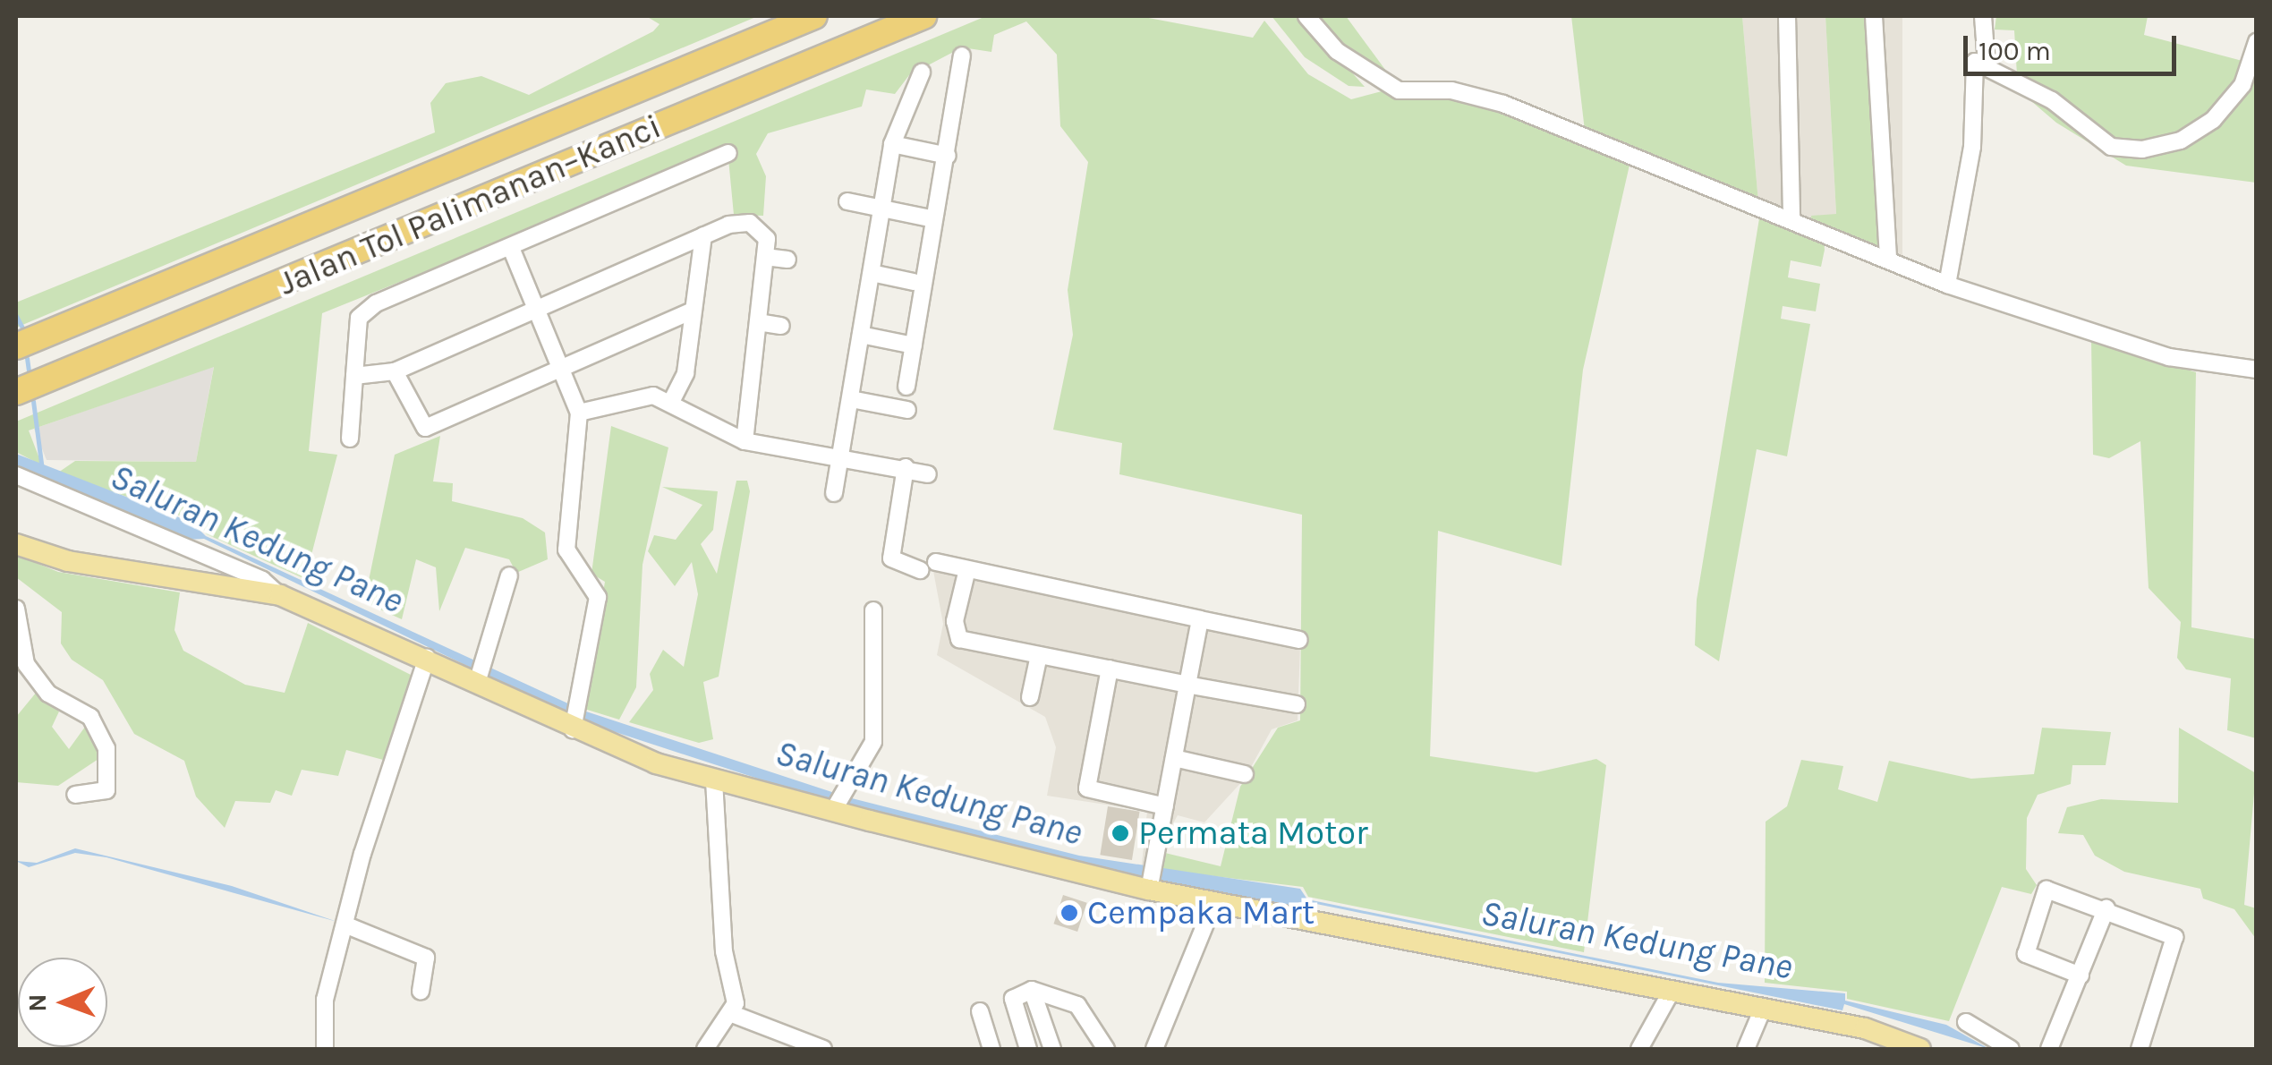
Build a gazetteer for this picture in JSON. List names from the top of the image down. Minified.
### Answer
{"streets":{"highway":["Jalan Tol Palimanan–Kanci"]},"water":["Saluran Kedung Pane"],"places":["Permata Motor","Cempaka Mart"],"scale_bar":"100 m","north":"left"}
